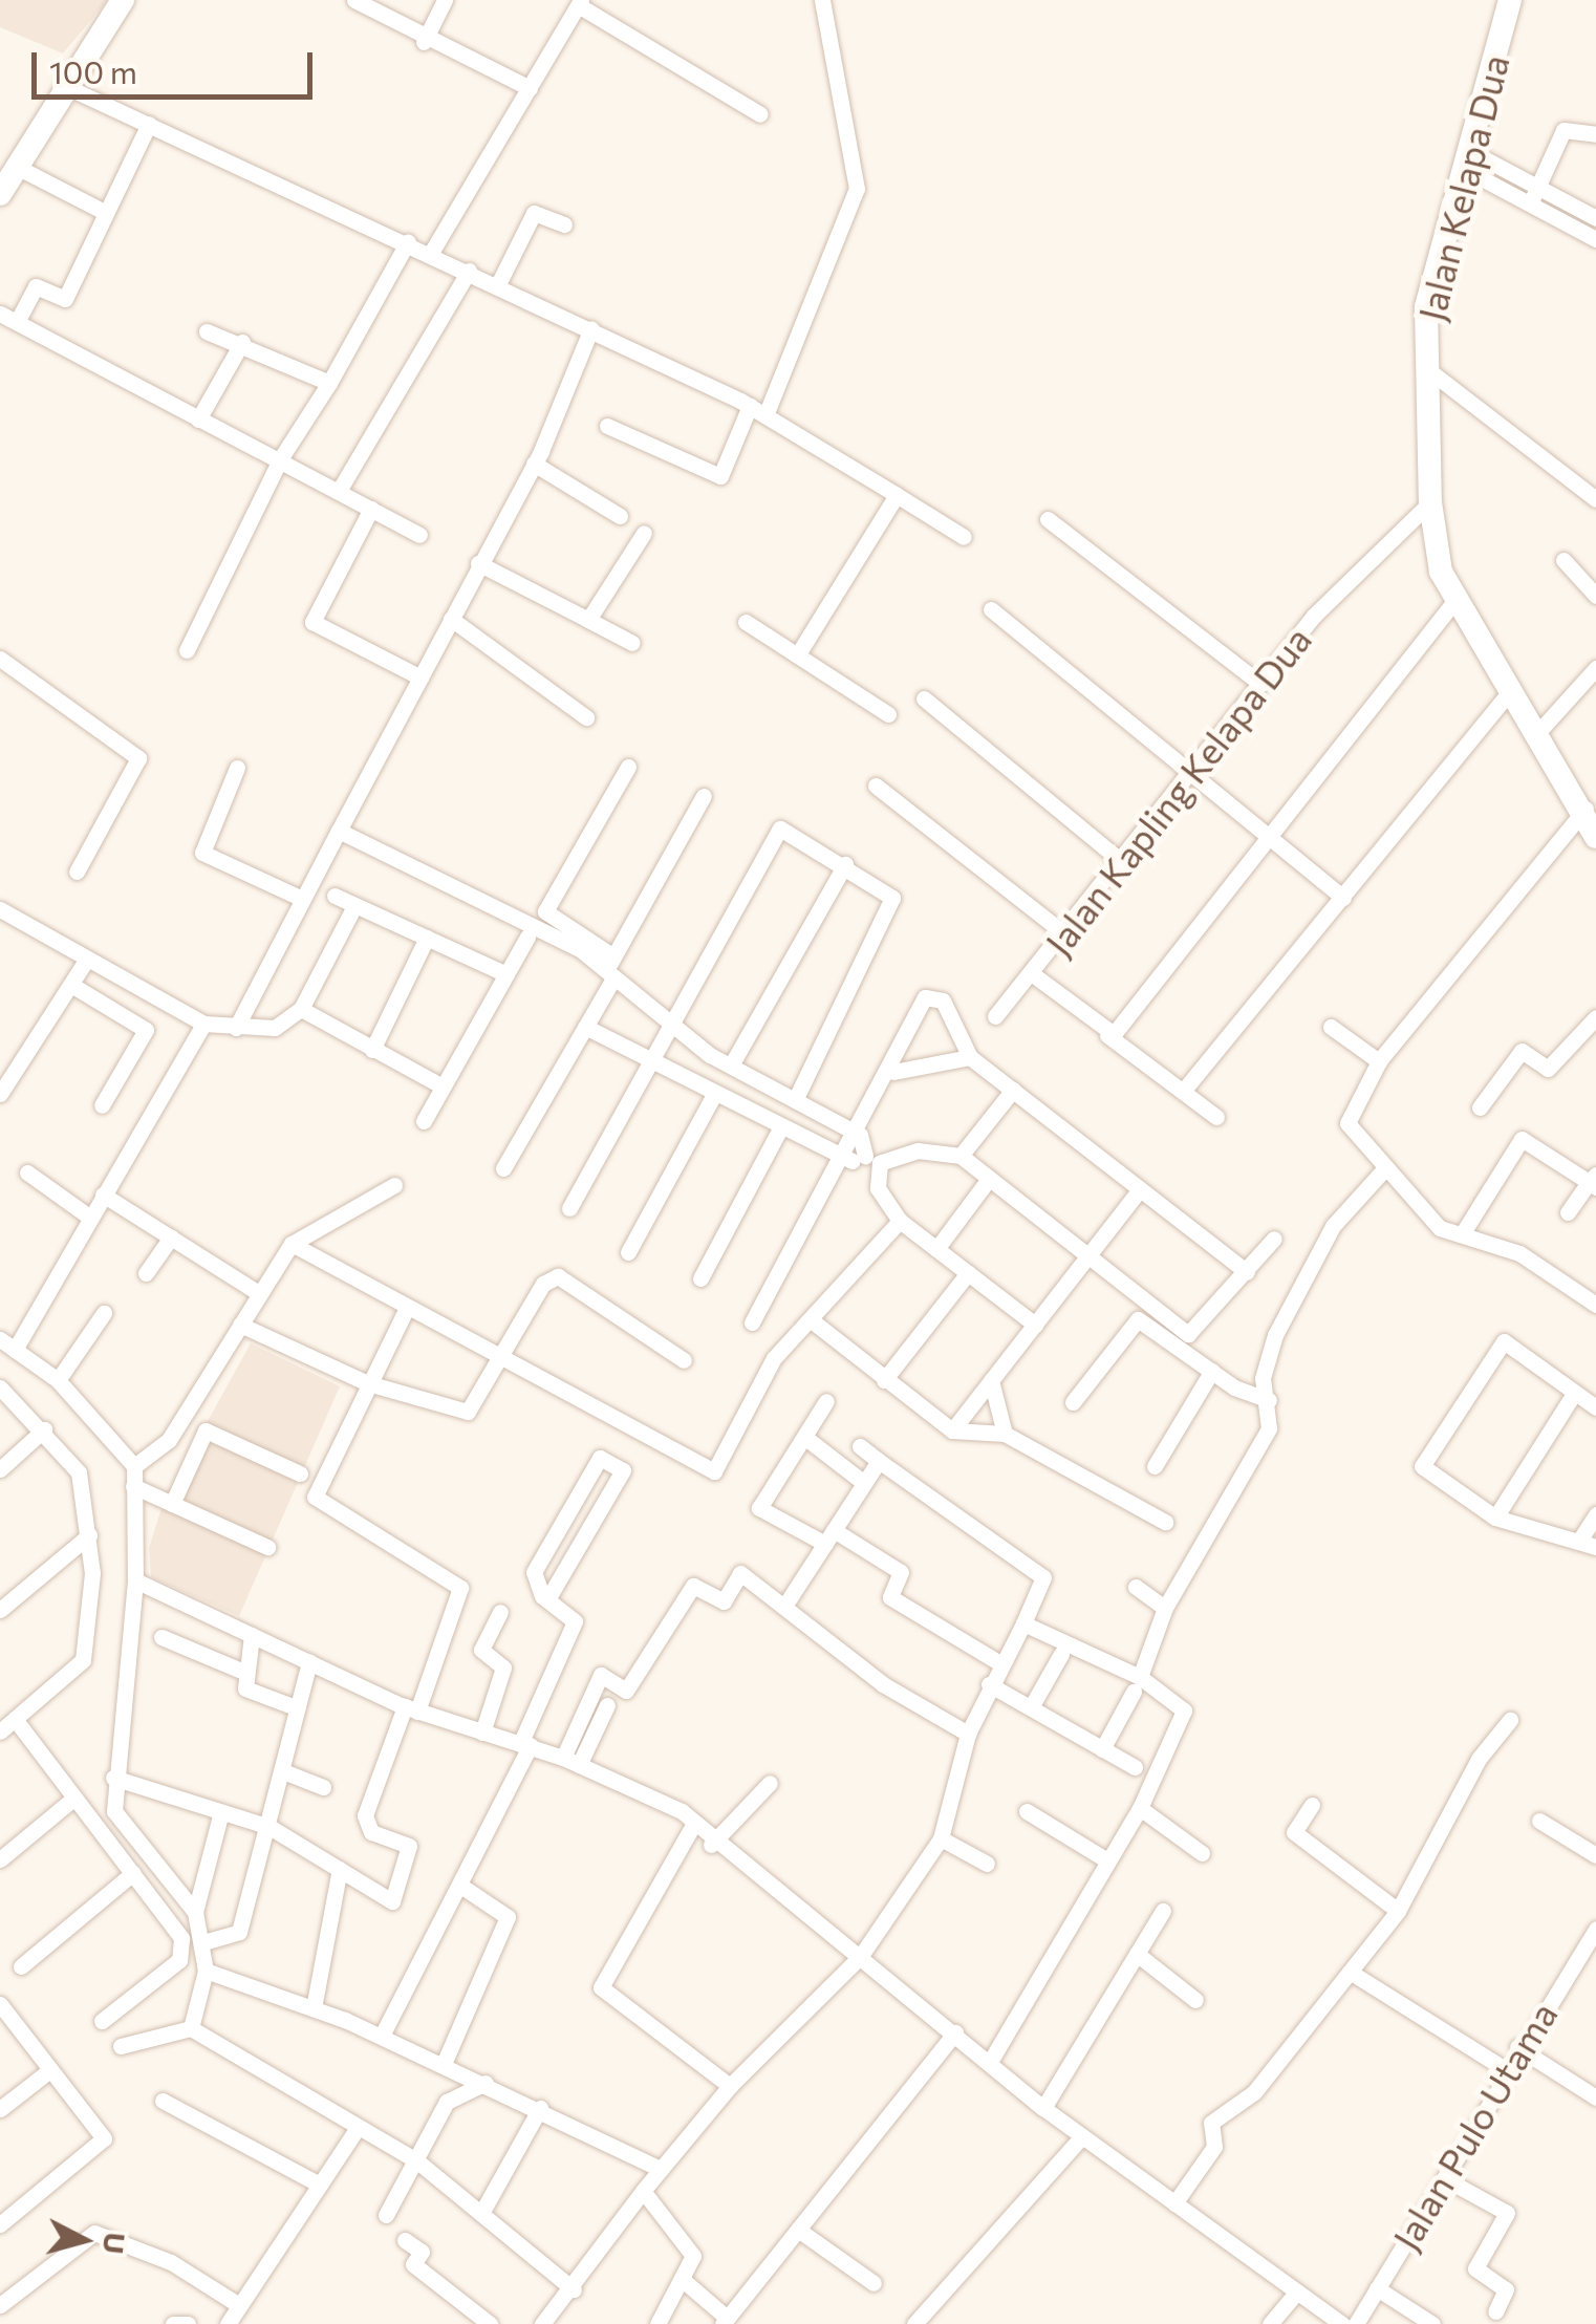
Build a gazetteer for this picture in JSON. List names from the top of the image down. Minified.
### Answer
{"streets":{"main road":["Jalan Kelapa Dua"],"street":["Jalan Kapling Kelapa Dua","Jalan Pulo Utama"]},"crossings":[["Jalan Kelapa Dua","Jalan Kapling Kelapa Dua"]],"scale_bar":"100 m","north":"right"}
